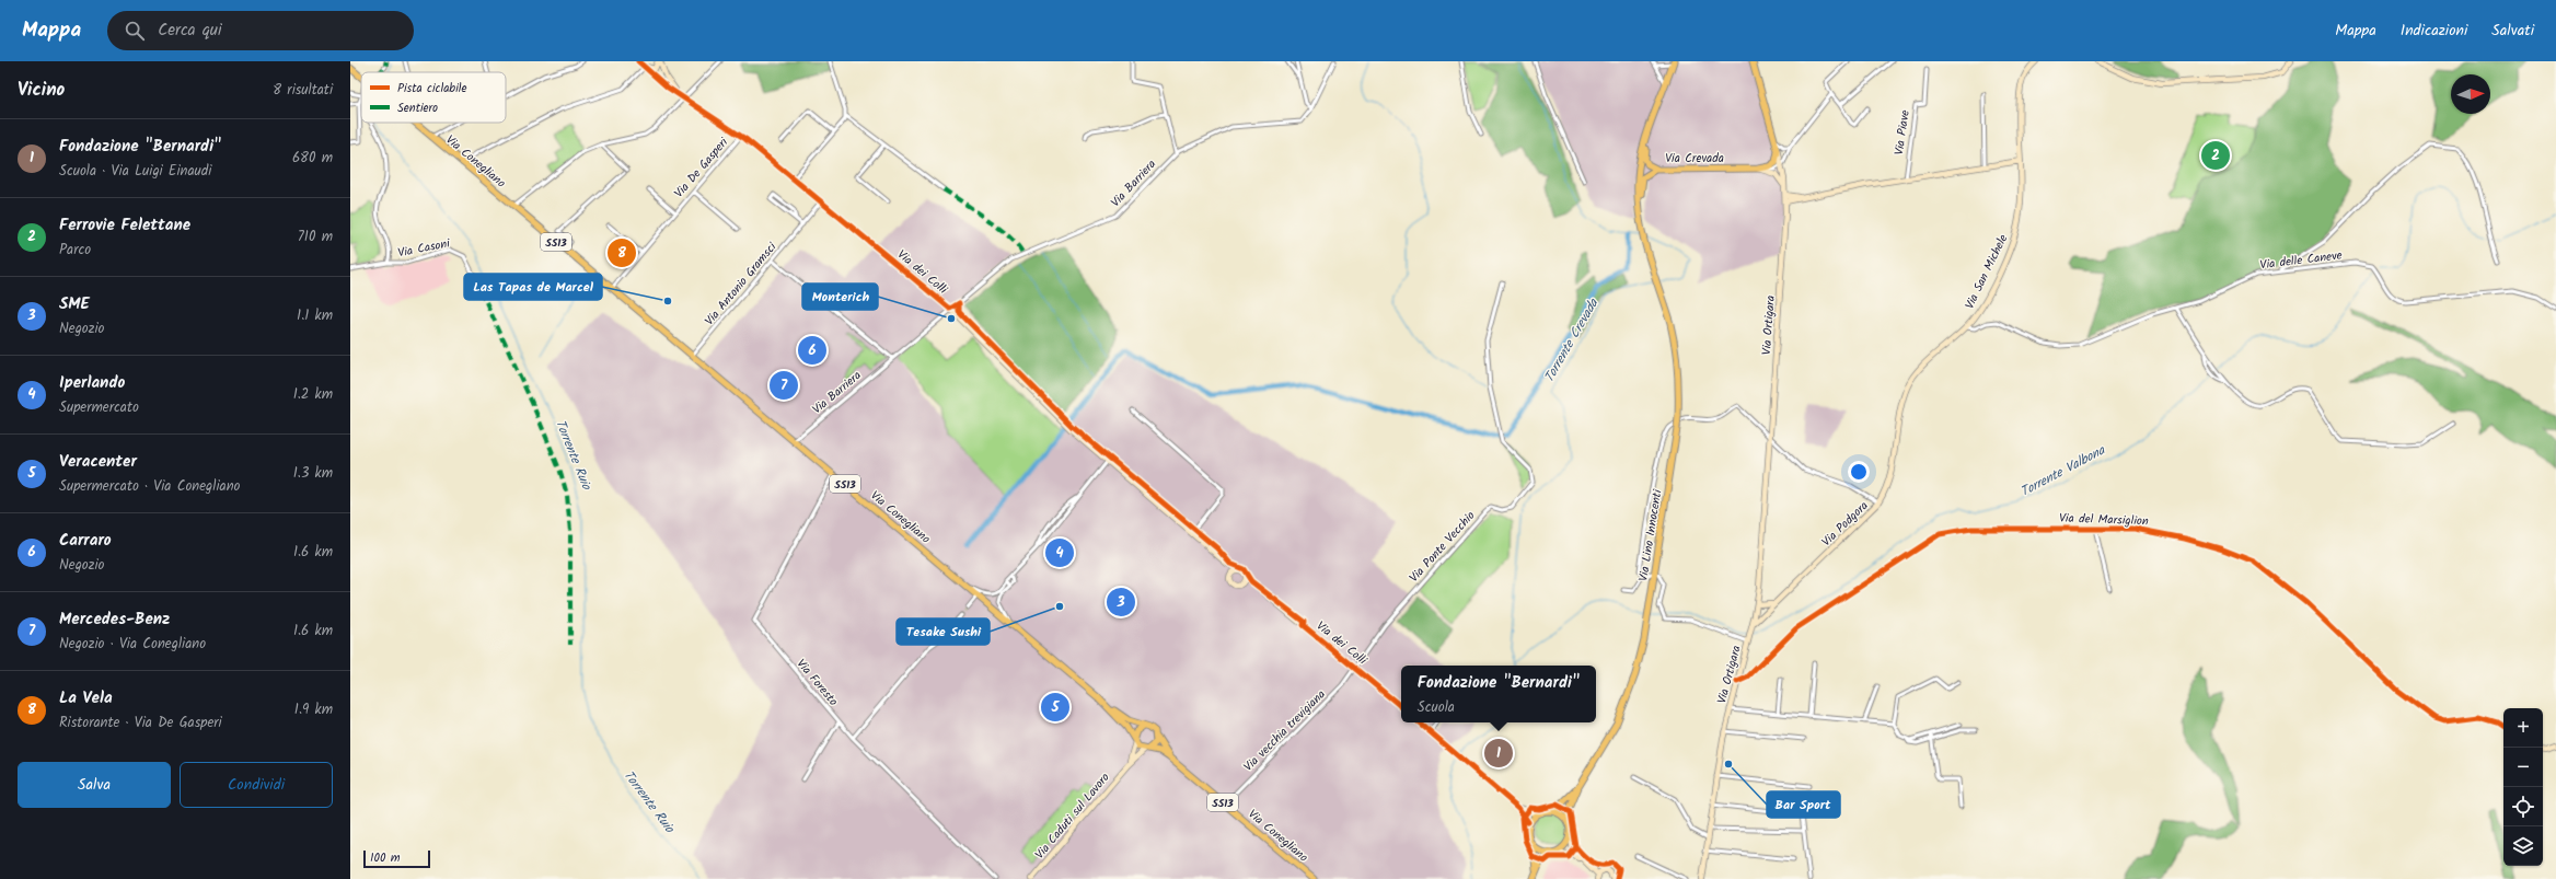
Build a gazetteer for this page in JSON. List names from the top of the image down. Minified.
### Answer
{"streets":{"main road":["Via Crevada","Via Conegliano","SS13","Via Lino Innocenti"],"street":["Via Piave","Via De Gasperi","Via Barriera","Via Casoni","Via delle Caneve","Via dei Colli","Via San Michele","Via Antonio Gramsci","Via Ortigara","Via del Marsiglion","Via Podgora","Via Ponte Vecchio","Via Foresto","Via vecchia trevigiana","Via Caduti sul Lavoro"]},"crossings":[["Via Crevada","Via Ortigara"],["Via Crevada","Via Lino Innocenti"],["Via Conegliano","Via De Gasperi"],["Via Conegliano","Via Barriera"],["Via Conegliano","Via Antonio Gramsci"],["Via Conegliano","Via Foresto"],["Via Conegliano","Via vecchia trevigiana"],["Via Conegliano","Via Caduti sul Lavoro"],["Via De Gasperi","Via dei Colli"],["Via Barriera","Via dei Colli"],["Via delle Caneve","Via San Michele"],["Via dei Colli","Via Antonio Gramsci"],["Via dei Colli","Via Ponte Vecchio"],["Via dei Colli","Via vecchia trevigiana"],["Via San Michele","Via Podgora"],["Via Ortigara","Via del Marsiglion"],["Via Ortigara","Via Podgora"],["Via Ponte Vecchio","Via vecchia trevigiana"]],"water":["Torrente Crevada","Torrente Ruio","Torrente Valbona"],"places":["Las Tapas de Marcel","Monterich","Tesake Sushi","Bar Sport"],"legend":["Pista ciclabile","Sentiero"],"scale_bar":"100 m","north":"right","page":{"header":"Mappa","search":"Cerca qui","nav":["Mappa","Indicazioni","Salvati"],"heading":["Vicino","8 risultati"],"list":[{"mark":"1","name":"Fondazione \"Bernardi\"","note":"Scuola · Via Luigi Einaudi","value":"680 m"},{"mark":"2","name":"Ferrovie Felettane","note":"Parco","value":"710 m"},{"mark":"3","name":"SME","note":"Negozio","value":"1.1 km"},{"mark":"4","name":"Iperlando","note":"Supermercato","value":"1.2 km"},{"mark":"5","name":"Veracenter","note":"Supermercato · Via Conegliano","value":"1.3 km"},{"mark":"6","name":"Carraro","note":"Negozio","value":"1.6 km"},{"mark":"7","name":"Mercedes-Benz","note":"Negozio · Via Conegliano","value":"1.6 km"},{"mark":"8","name":"La Vela","note":"Ristorante · Via De Gasperi","value":"1.9 km"}],"pins":["2","8","6","7","4","3","5","1"],"popup":["Fondazione \"Bernardi\"","Scuola"],"map_buttons":["+","−"],"buttons":["Salva","Condividi"],"scale":"100 m"}}
